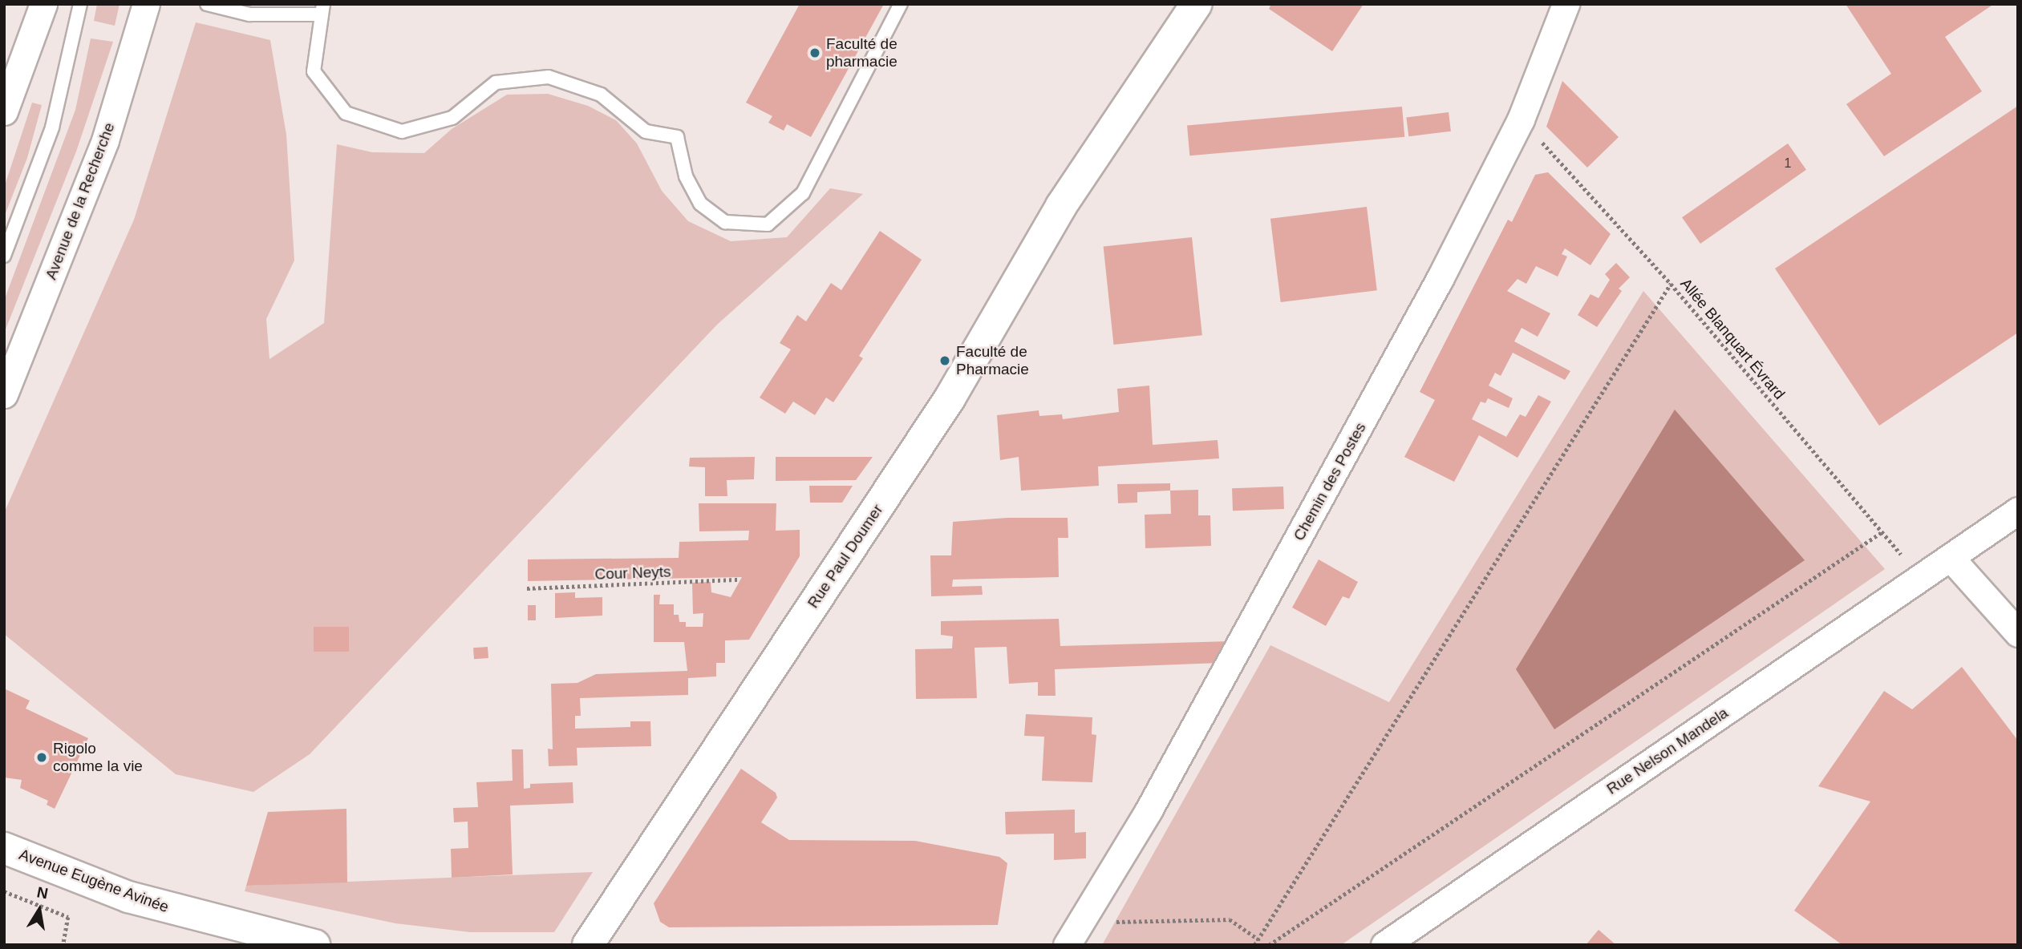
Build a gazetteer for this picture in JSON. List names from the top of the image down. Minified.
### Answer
{"streets":{"main road":["Rue Paul Doumer","Avenue Eugène Avinée"],"street":["Avenue de la Recherche","Chemin des Postes","Rue Nelson Mandela"],"path":["Allée Blanquart Évrard","Cour Neyts"]},"crossings":[["Allée Blanquart Évrard","Chemin des Postes"],["Allée Blanquart Évrard","Rue Nelson Mandela"]],"places":["Faculté de pharmacie","Faculté de Pharmacie","Rigolo comme la vie"],"house_numbers":["1"],"north":"top"}
